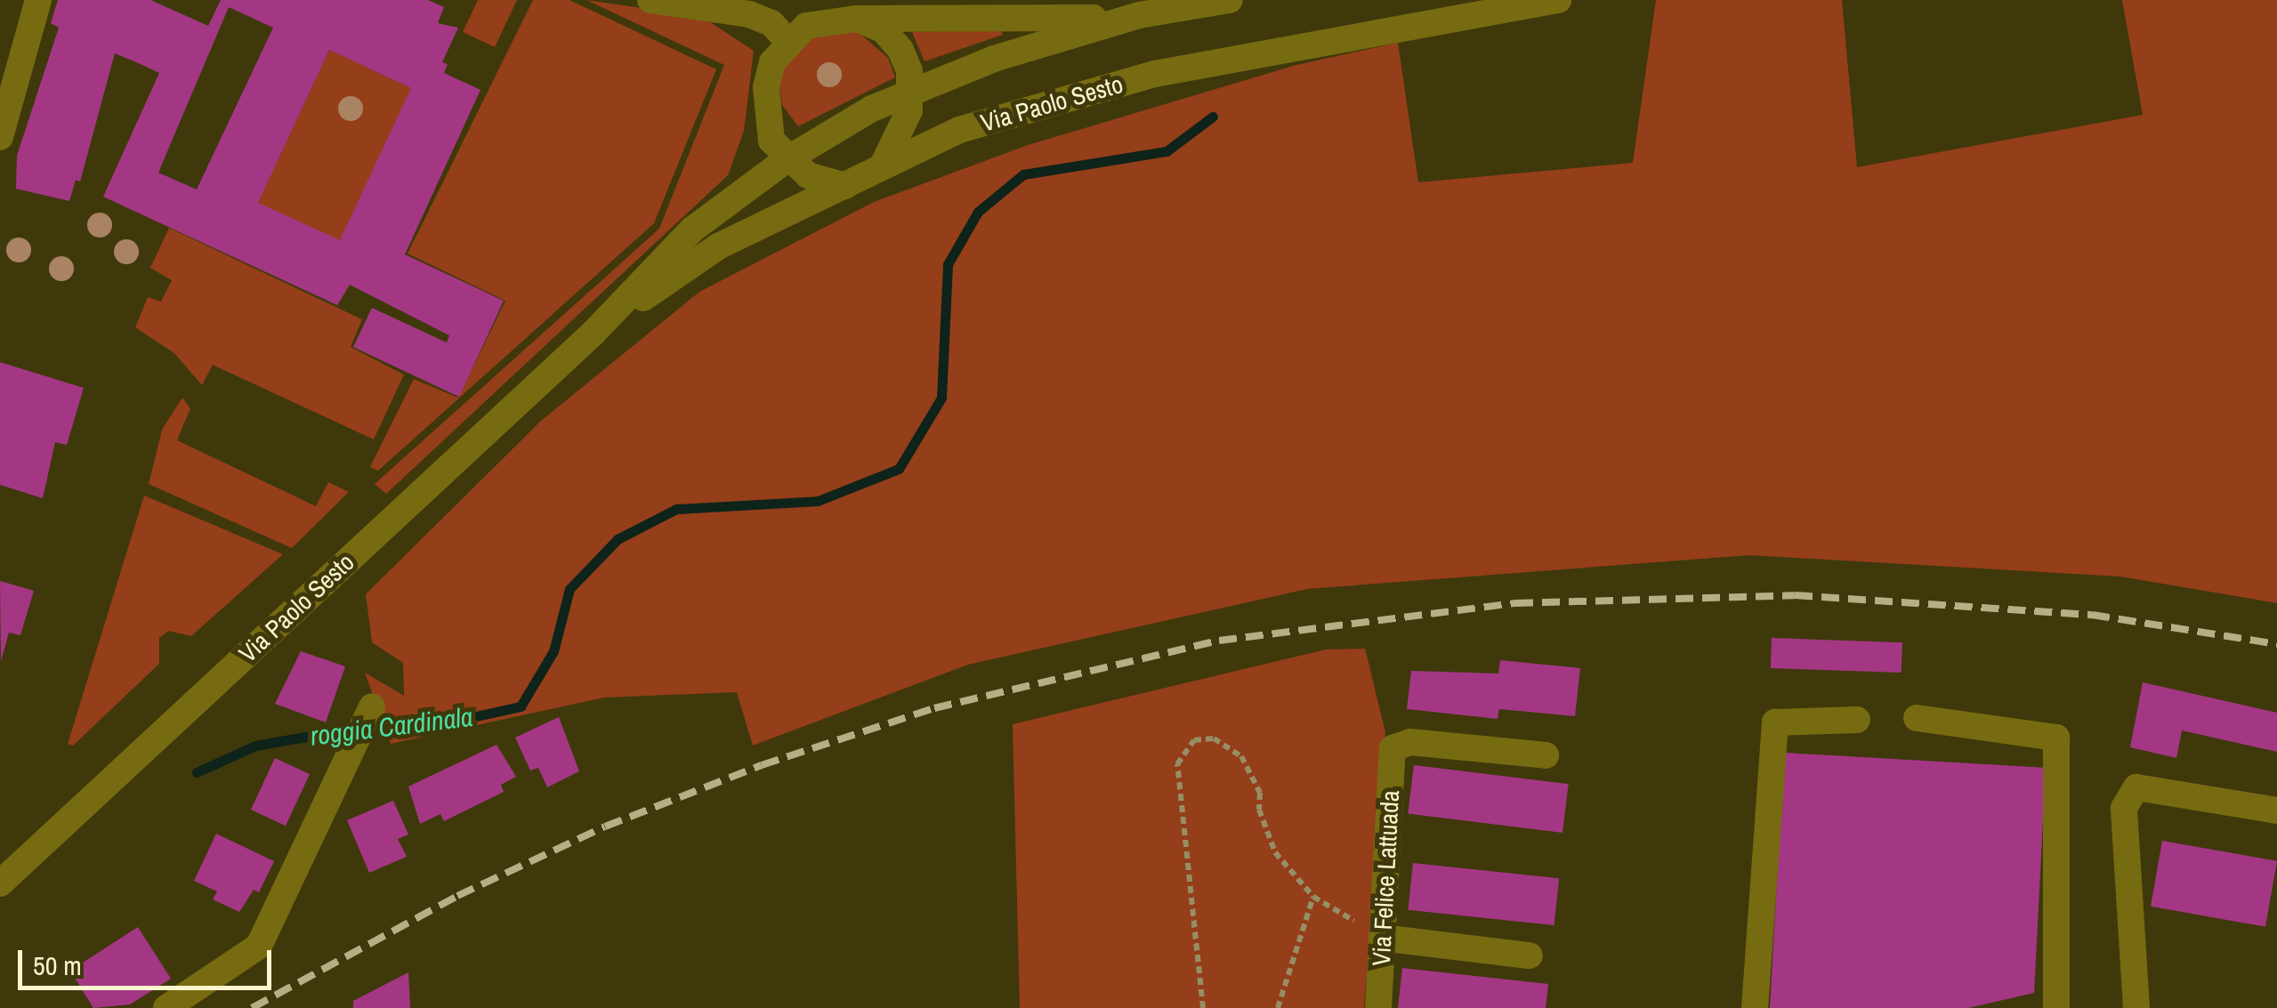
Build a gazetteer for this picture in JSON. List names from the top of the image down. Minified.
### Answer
{"streets":{"street":["Via Paolo Sesto","Via Felice Lattuada"]},"water":["roggia Cardinala"],"scale_bar":"50 m"}
